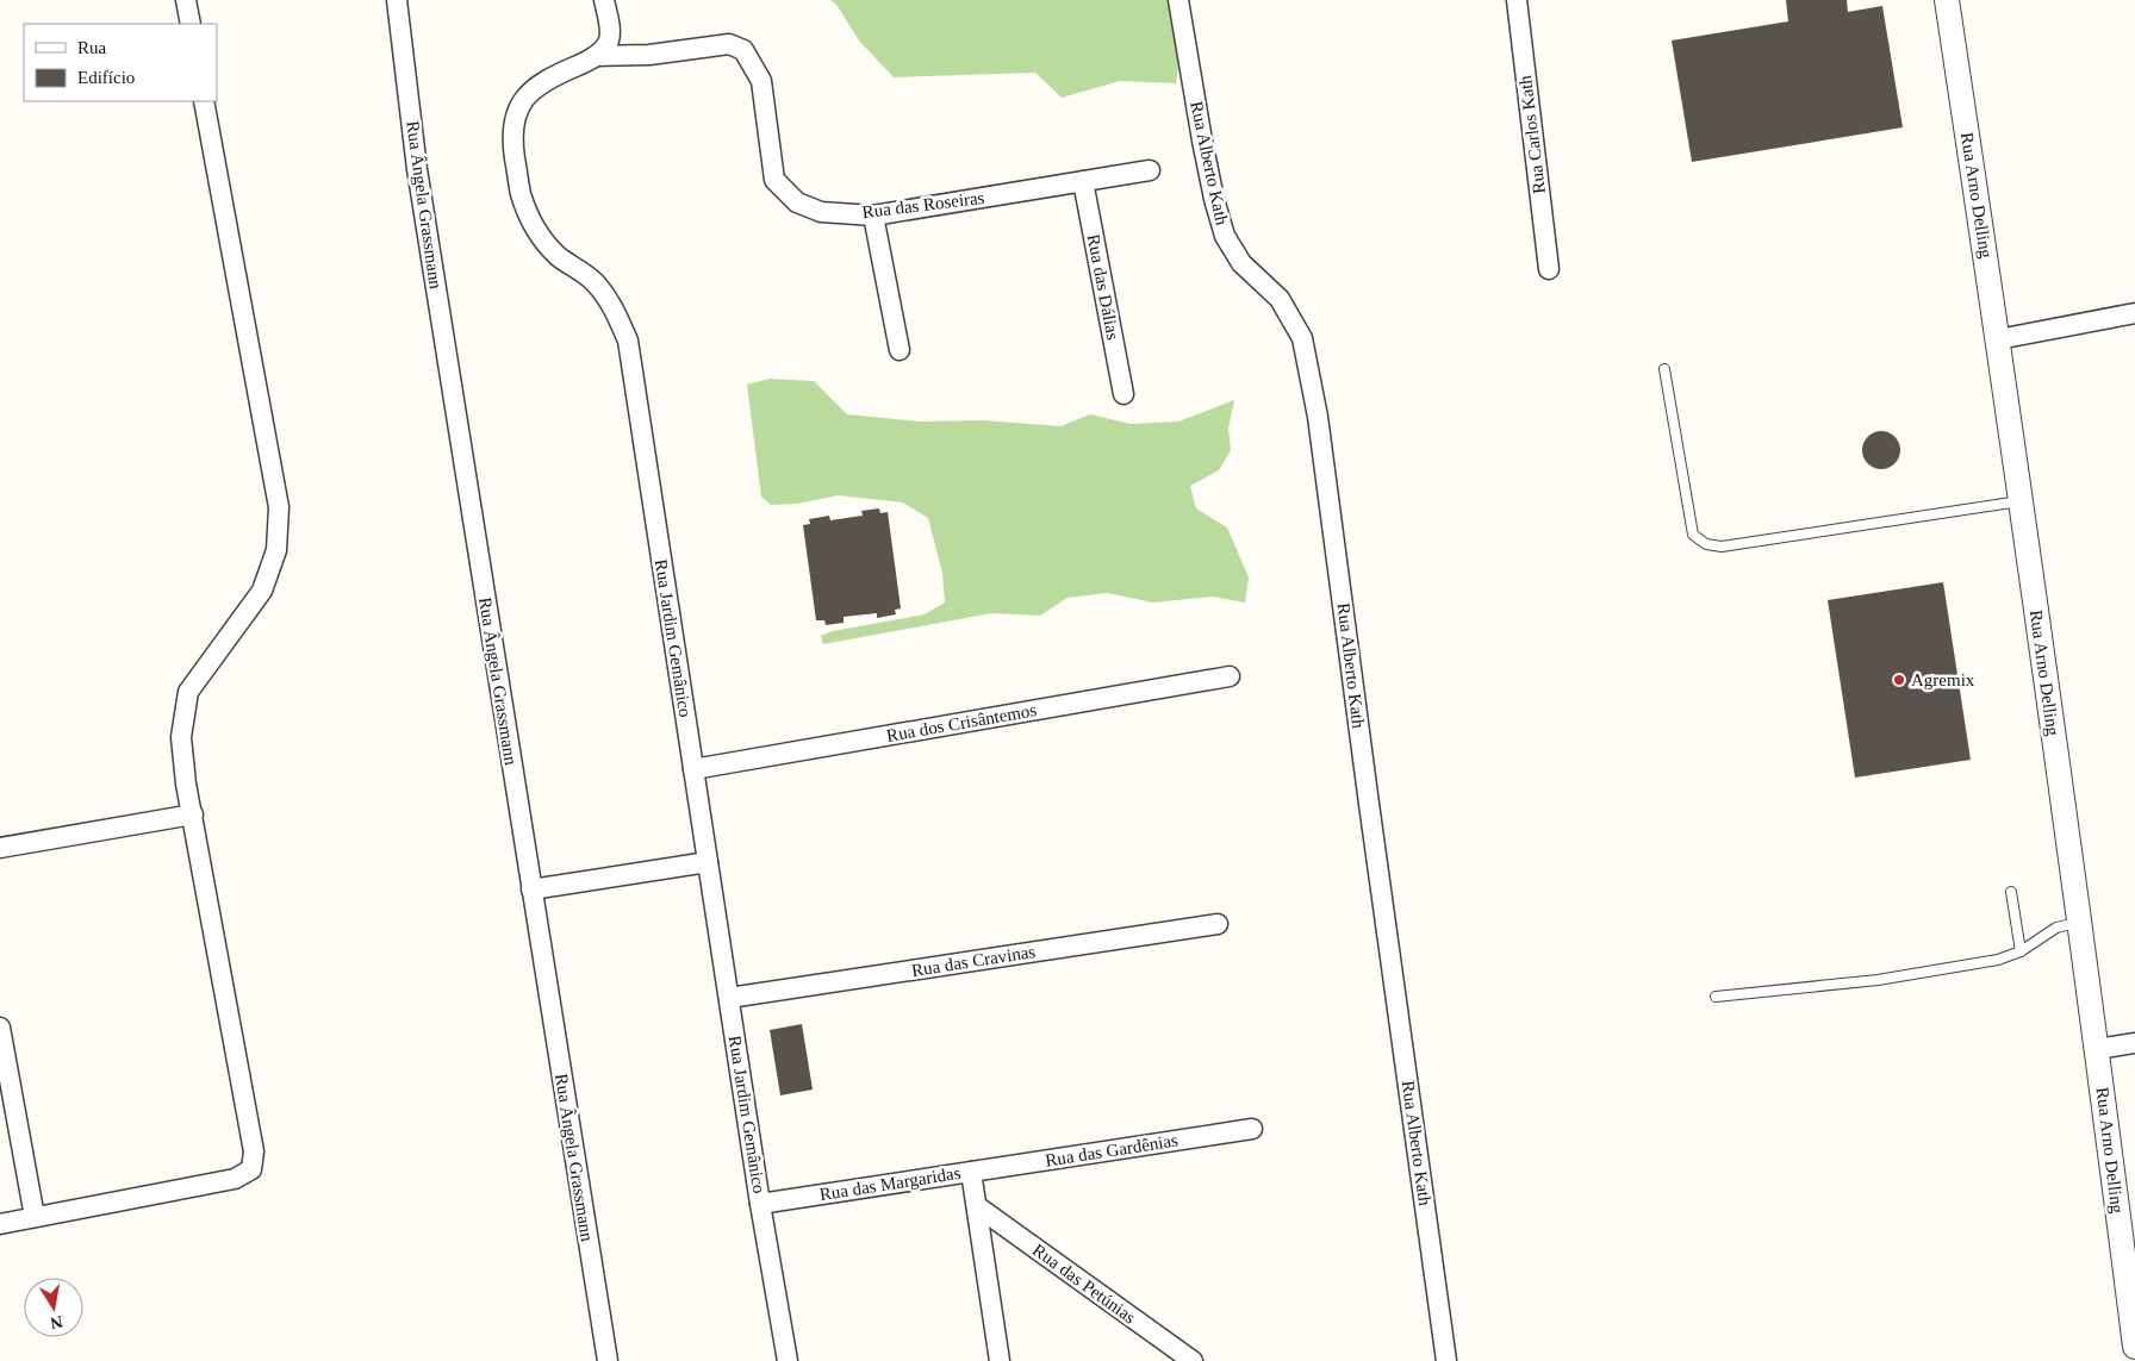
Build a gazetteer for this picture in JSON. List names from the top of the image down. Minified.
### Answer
{"streets":{"street":["Rua Carlos Kath","Rua Alberto Kath","Rua Arno Delling","Rua Ângela Grassmann","Rua das Roseiras","Rua das Dálias","Rua Jardim Gemânico","Rua dos Crisântemos","Rua das Cravinas","Rua das Gardênias","Rua das Margaridas","Rua das Petúnias"]},"crossings":[["Rua das Roseiras","Rua das Dálias"],["Rua das Roseiras","Rua Jardim Gemânico"],["Rua Jardim Gemânico","Rua dos Crisântemos"],["Rua Jardim Gemânico","Rua das Cravinas"],["Rua Jardim Gemânico","Rua das Margaridas"],["Rua das Gardênias","Rua das Margaridas"],["Rua das Margaridas","Rua das Petúnias"]],"places":["Agremix"],"legend":["Rua","Edifício"],"north":"bottom"}
